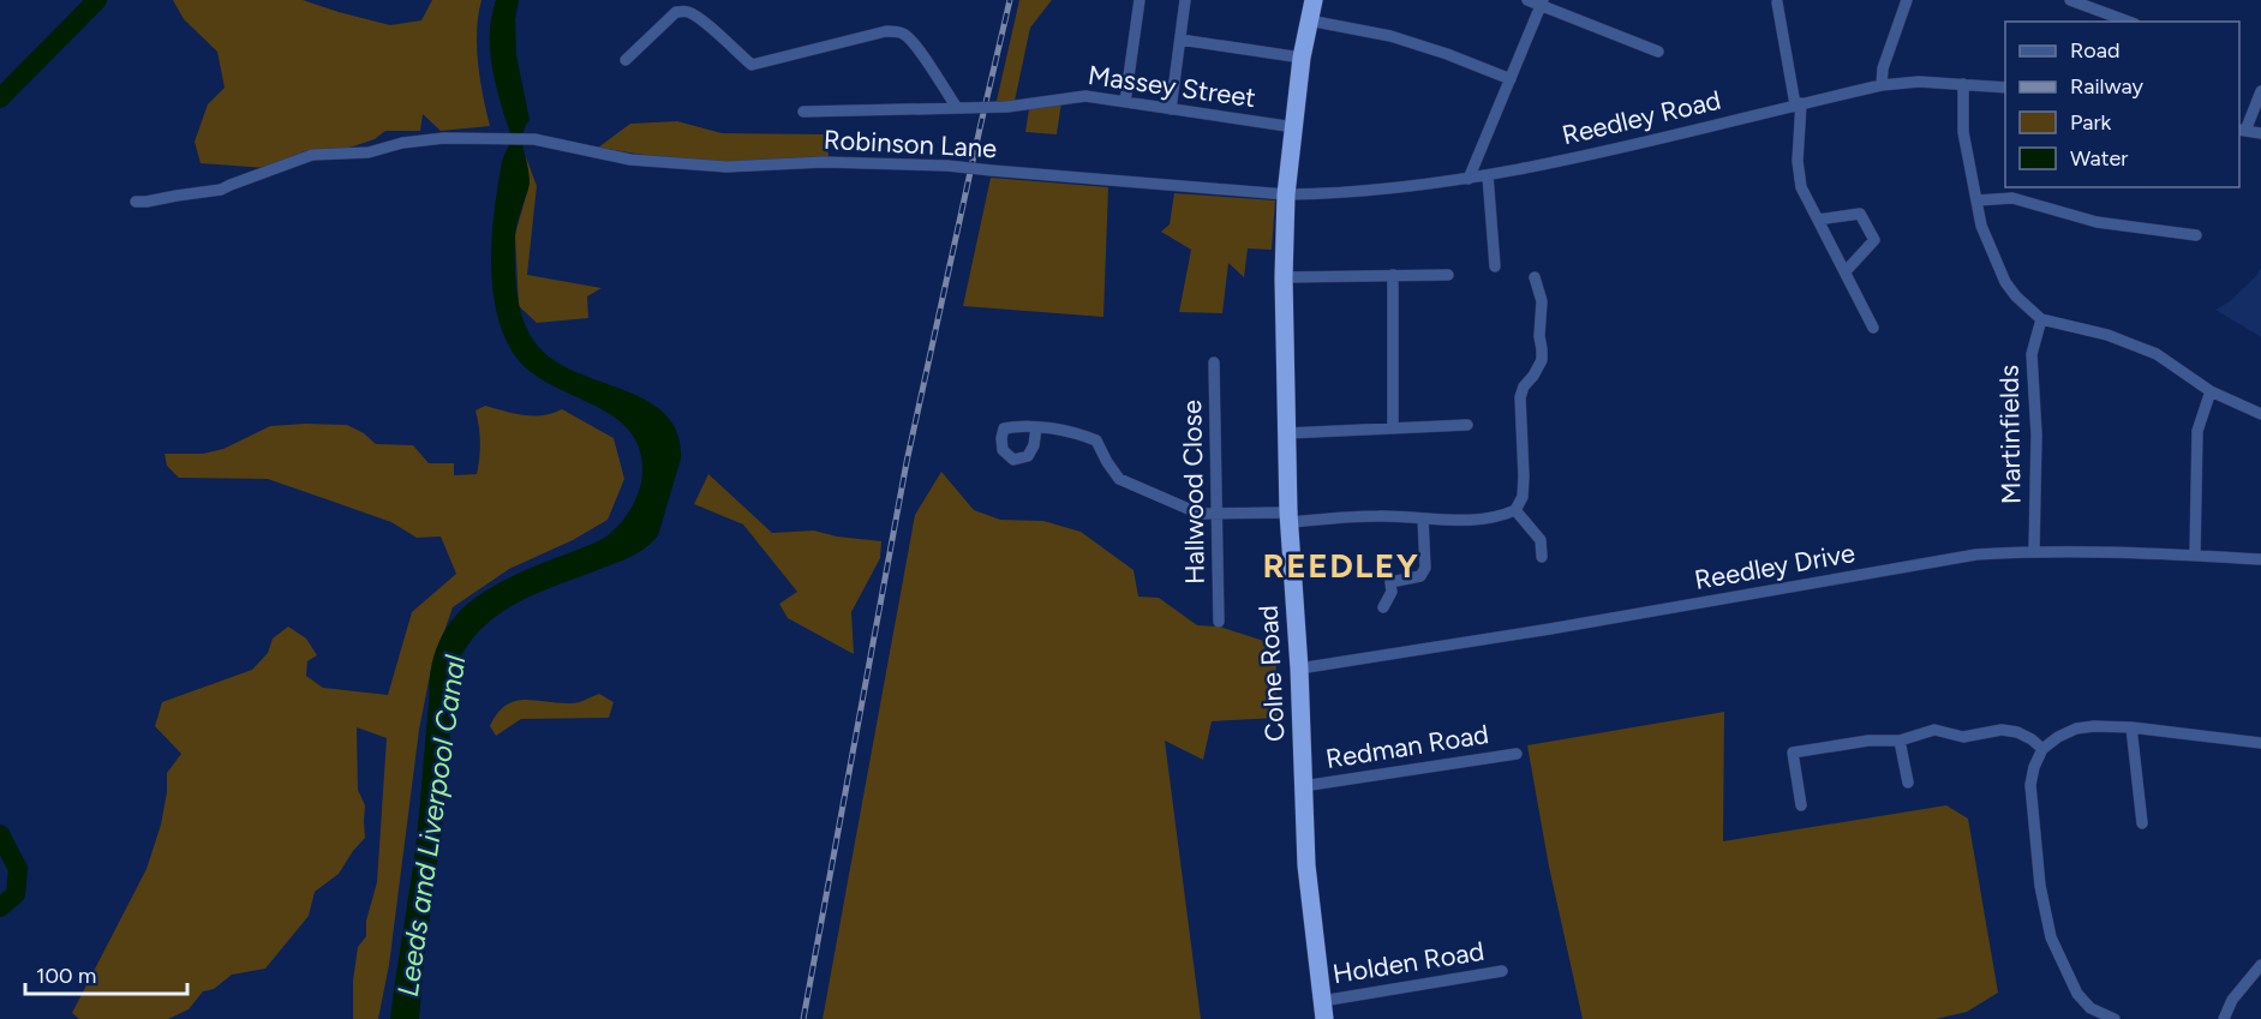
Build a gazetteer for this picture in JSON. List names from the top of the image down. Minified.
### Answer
{"streets":{"highway":["Colne Road"],"street":["Massey Street","Reedley Road","Robinson Lane","Martinfields","Hallwood Close","Reedley Drive","Redman Road","Holden Road"]},"crossings":[["Massey Street","Colne Road"],["Reedley Road","Robinson Lane"],["Reedley Road","Colne Road"],["Robinson Lane","Colne Road"],["Martinfields","Reedley Drive"],["Reedley Drive","Colne Road"],["Colne Road","Redman Road"],["Colne Road","Holden Road"]],"districts":["REEDLEY"],"water":["Leeds and Liverpool Canal"],"legend":["Road","Railway","Park","Water"],"scale_bar":"100 m"}
